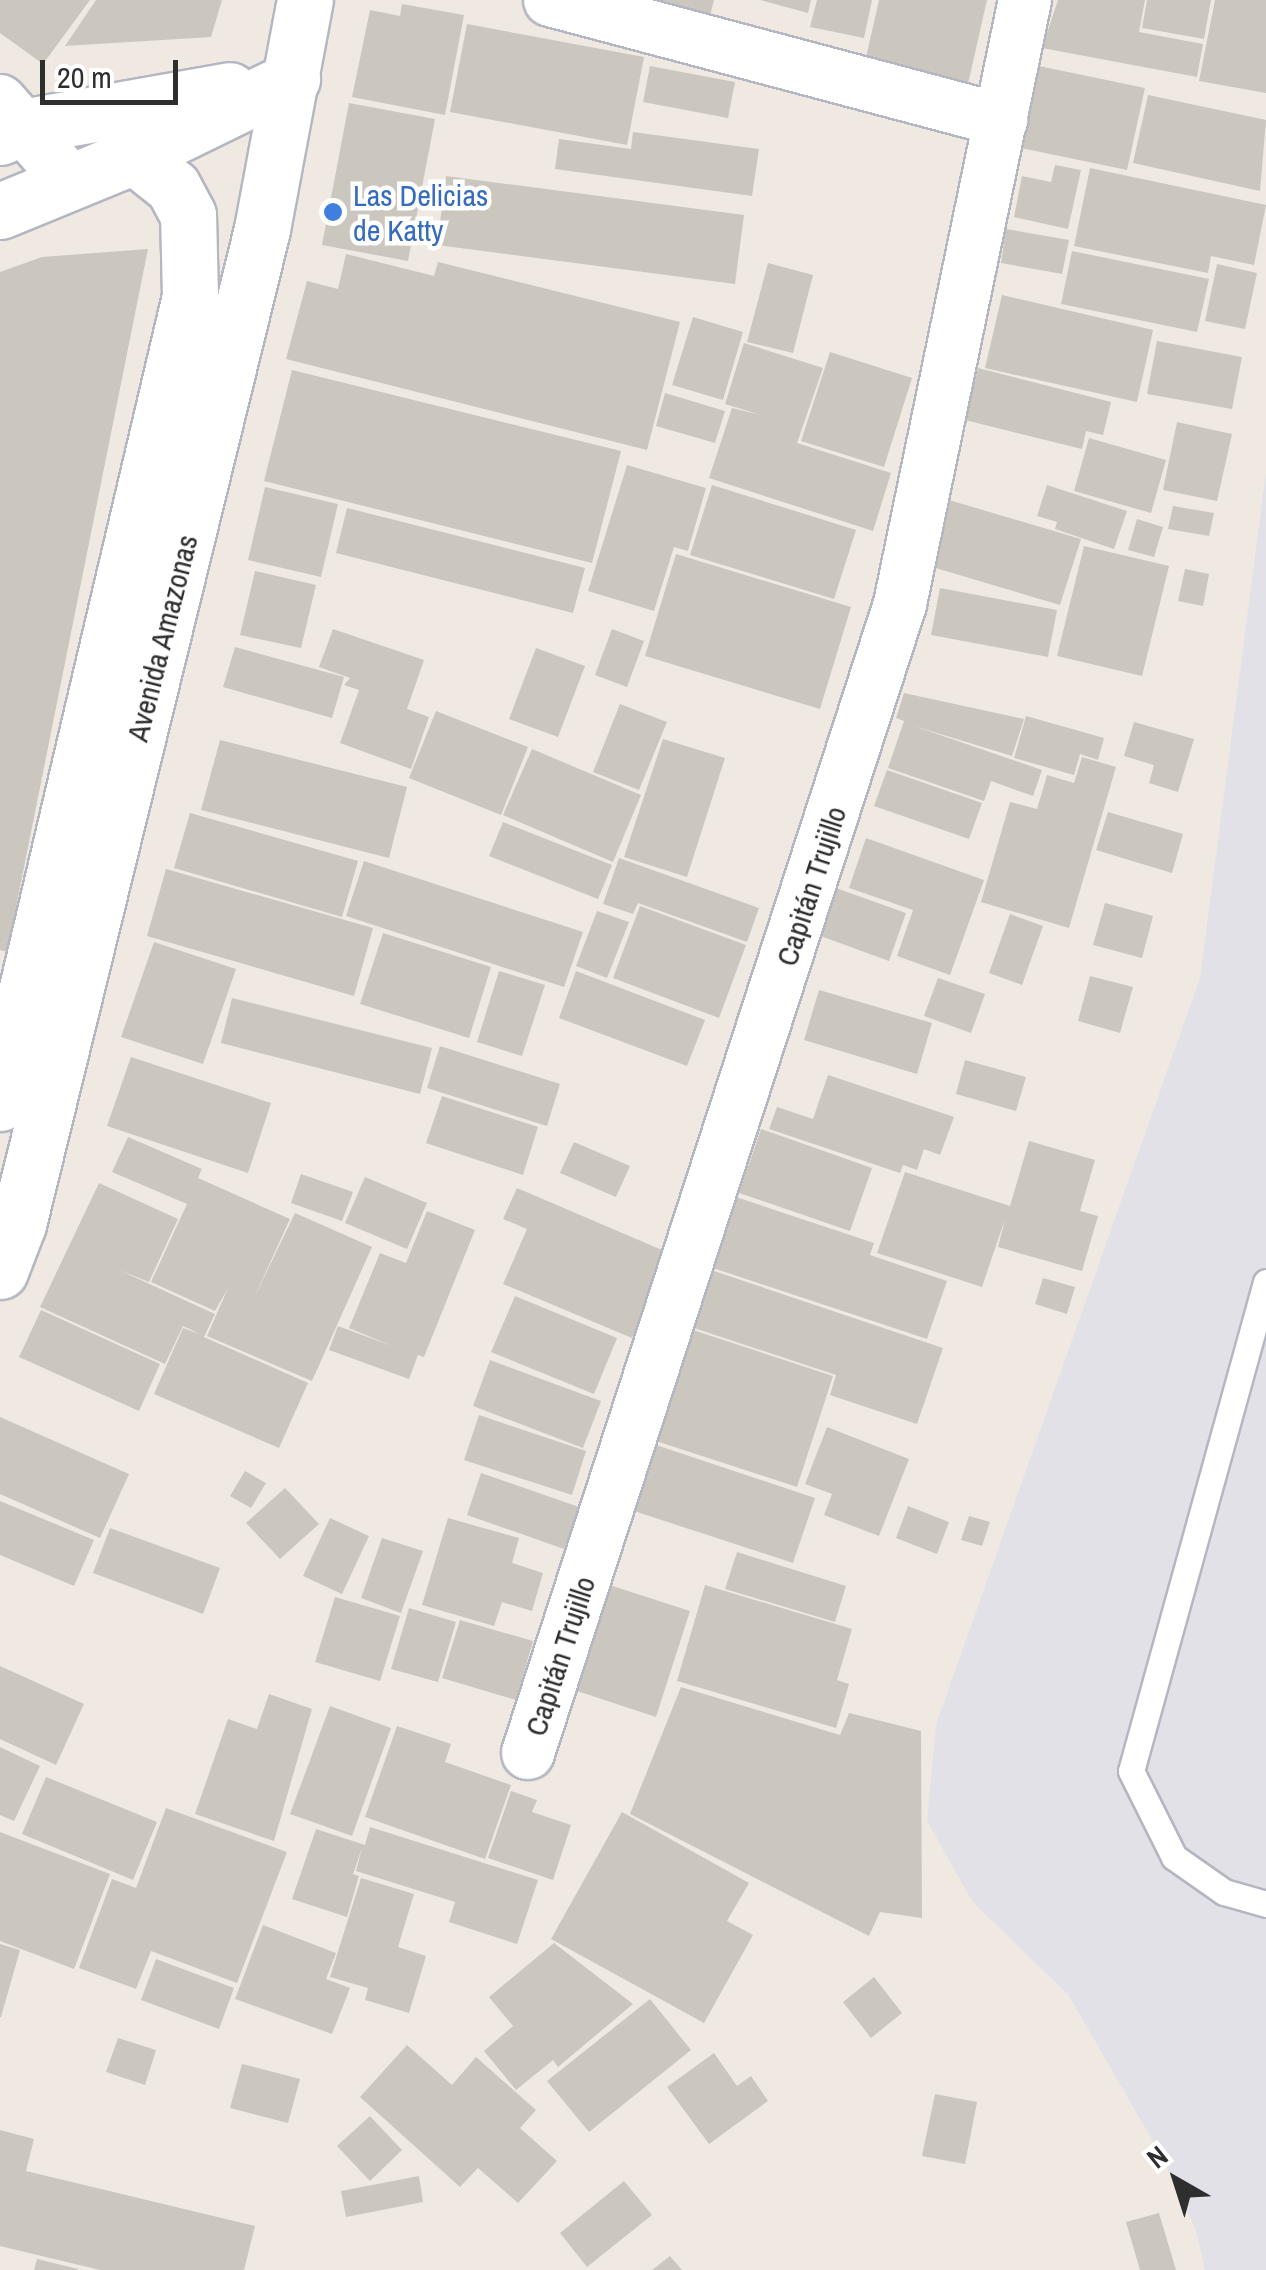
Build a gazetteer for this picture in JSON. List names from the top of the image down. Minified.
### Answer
{"streets":{"main road":["Avenida Amazonas"],"street":["Capitán Trujillo"]},"places":["Las Delicias de Katty"],"scale_bar":"20 m","north":"top left"}
